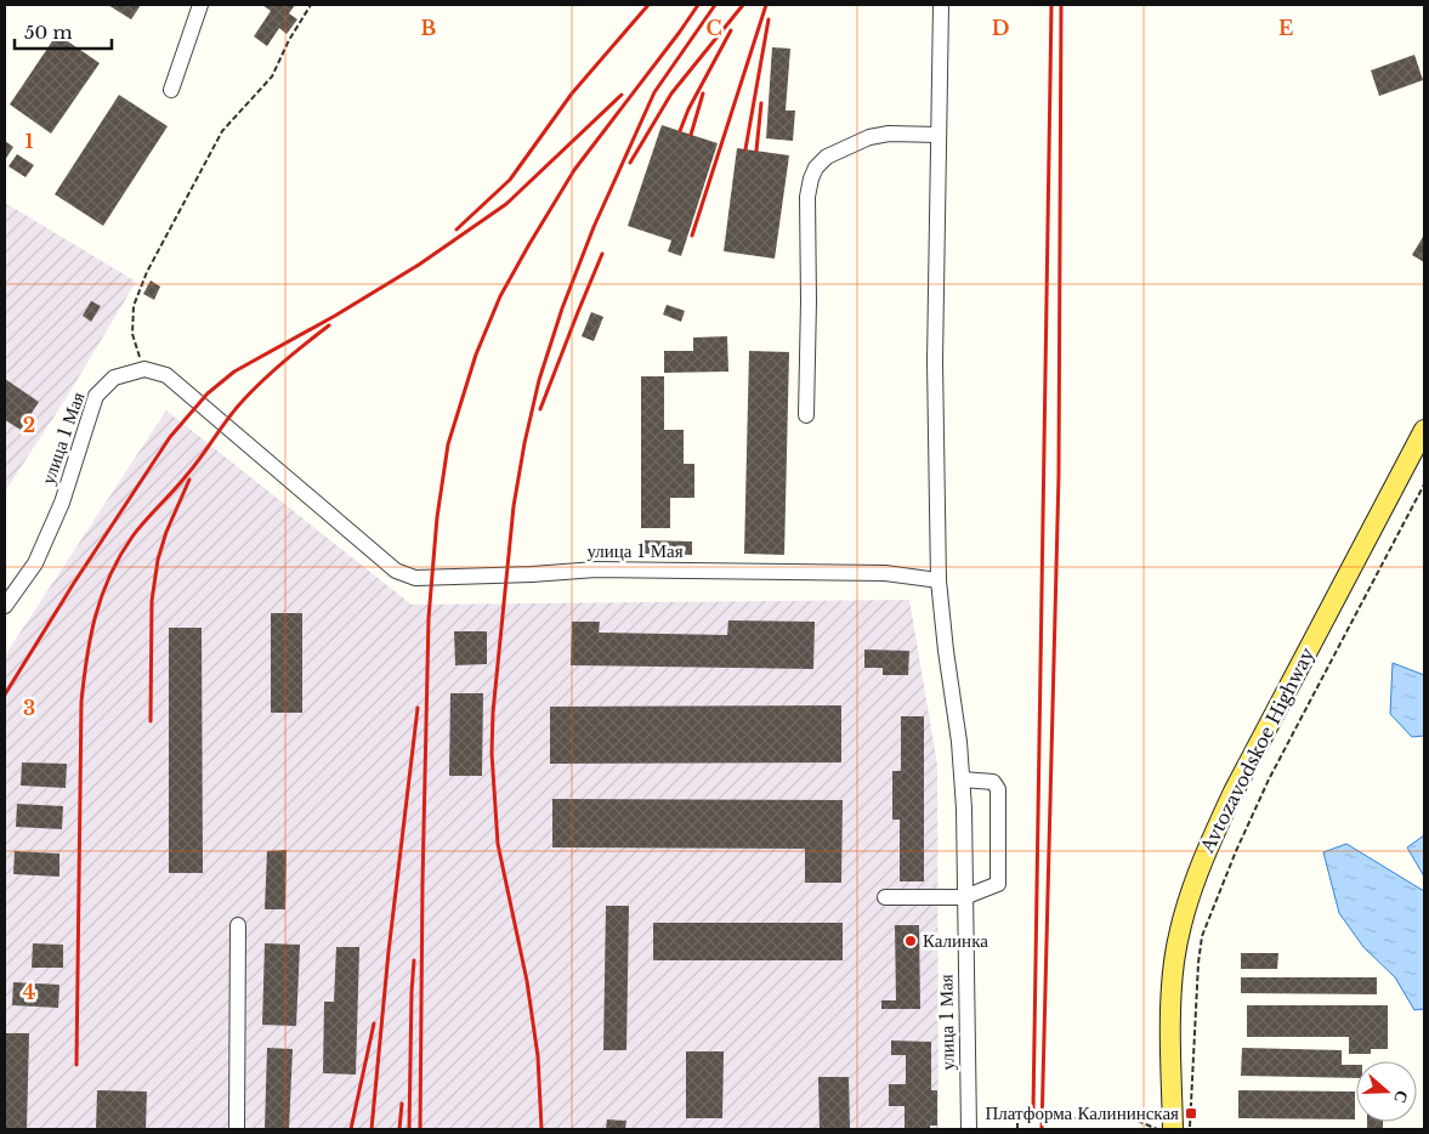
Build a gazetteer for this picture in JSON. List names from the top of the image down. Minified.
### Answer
{"streets":{"main road":["Avtozavodskoe Highway"],"street":["улица 1 Мая"]},"places":{"other":["Калинка"],"transit":["Платформа Калининская"]},"scale_bar":"50 m","north":"right","grid":{"columns":["B","C","D","E"],"rows":["1","2","3","4"]}}
